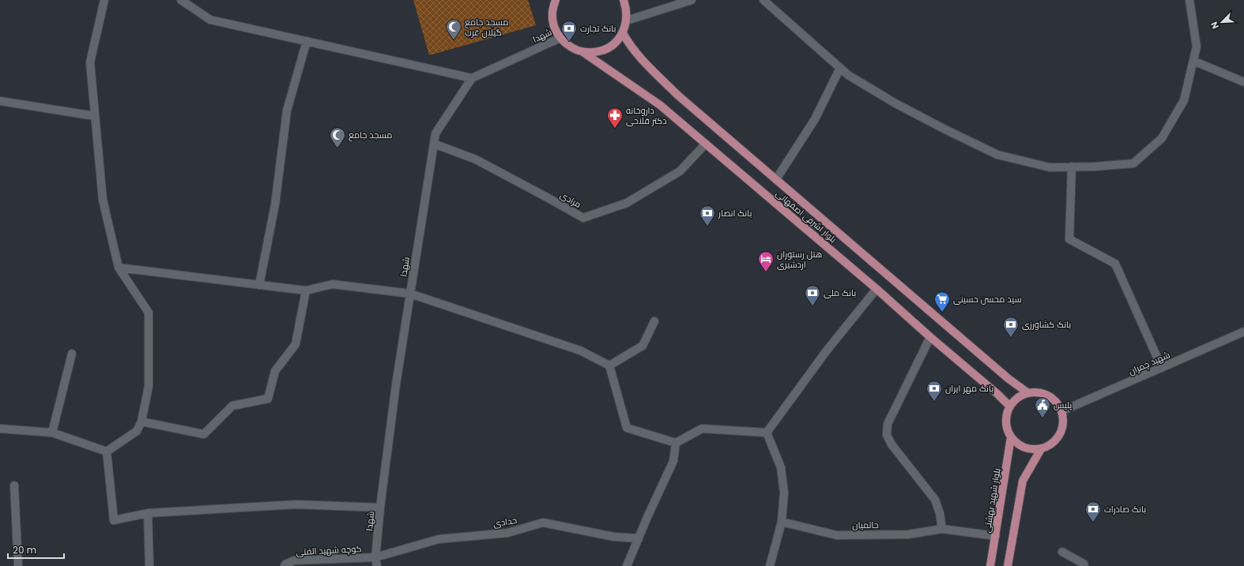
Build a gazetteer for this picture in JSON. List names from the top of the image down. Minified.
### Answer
{"streets":{"main road":["بلوار اشرفی اصفهانی","بلوار شهید بهشتی"],"street":["شهدا","مرادی","شهید چمران","حدادی","حاتمیان","کوچه شهید الفتی"]},"crossings":[["شهدا","مرادی"],["شهدا","بلوار اشرفی اصفهانی"],["شهدا","حدادی"],["شهدا","کوچه شهید الفتی"],["مرادی","بلوار اشرفی اصفهانی"],["بلوار اشرفی اصفهانی","شهید چمران"],["بلوار اشرفی اصفهانی","بلوار شهید بهشتی"],["شهید چمران","بلوار شهید بهشتی"],["بلوار شهید بهشتی","حاتمیان"],["حدادی","کوچه شهید الفتی"]],"places":{"mosque":["مسجد جامع گیلان غرب","مسجد جامع"],"bank":["بانک تجارت","بانک انصار","بانک ملی","بانک کشاورزی","بانک مهر ایران","بانک صادرات"],"pharmacy":["داروخانه دکتر فلاحی"],"hotel":["هتل رستوران اردشیری"],"supermarket":["سید محسن حسینی"],"public building":["پلیس"]},"scale_bar":"20 m","north":"bottom left"}
